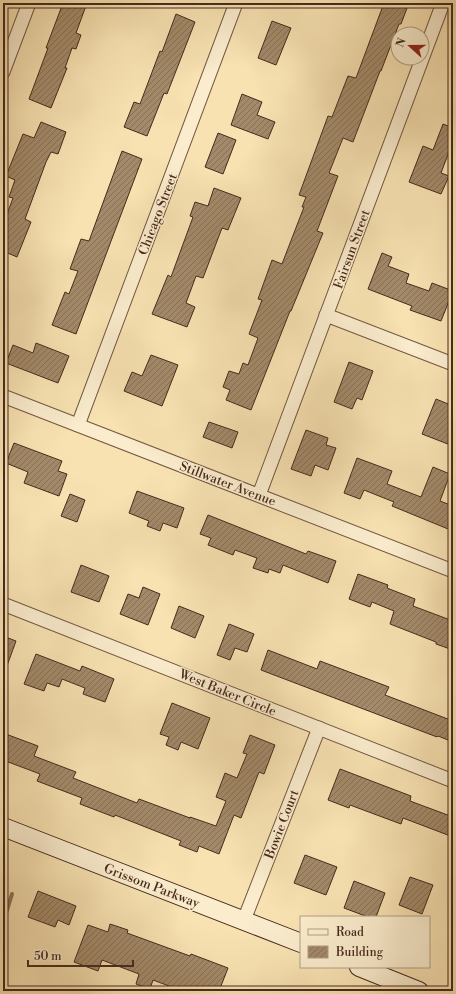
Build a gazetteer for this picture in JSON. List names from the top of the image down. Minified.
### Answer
{"streets":{"main road":["Grissom Parkway"],"street":["Chicago Street","Fairsun Street","Stillwater Avenue","West Baker Circle","Bowie Court"]},"crossings":[["Chicago Street","Stillwater Avenue"],["Fairsun Street","Stillwater Avenue"],["West Baker Circle","Bowie Court"],["Bowie Court","Grissom Parkway"]],"legend":["Road","Building"],"scale_bar":"50 m","north":"left"}
